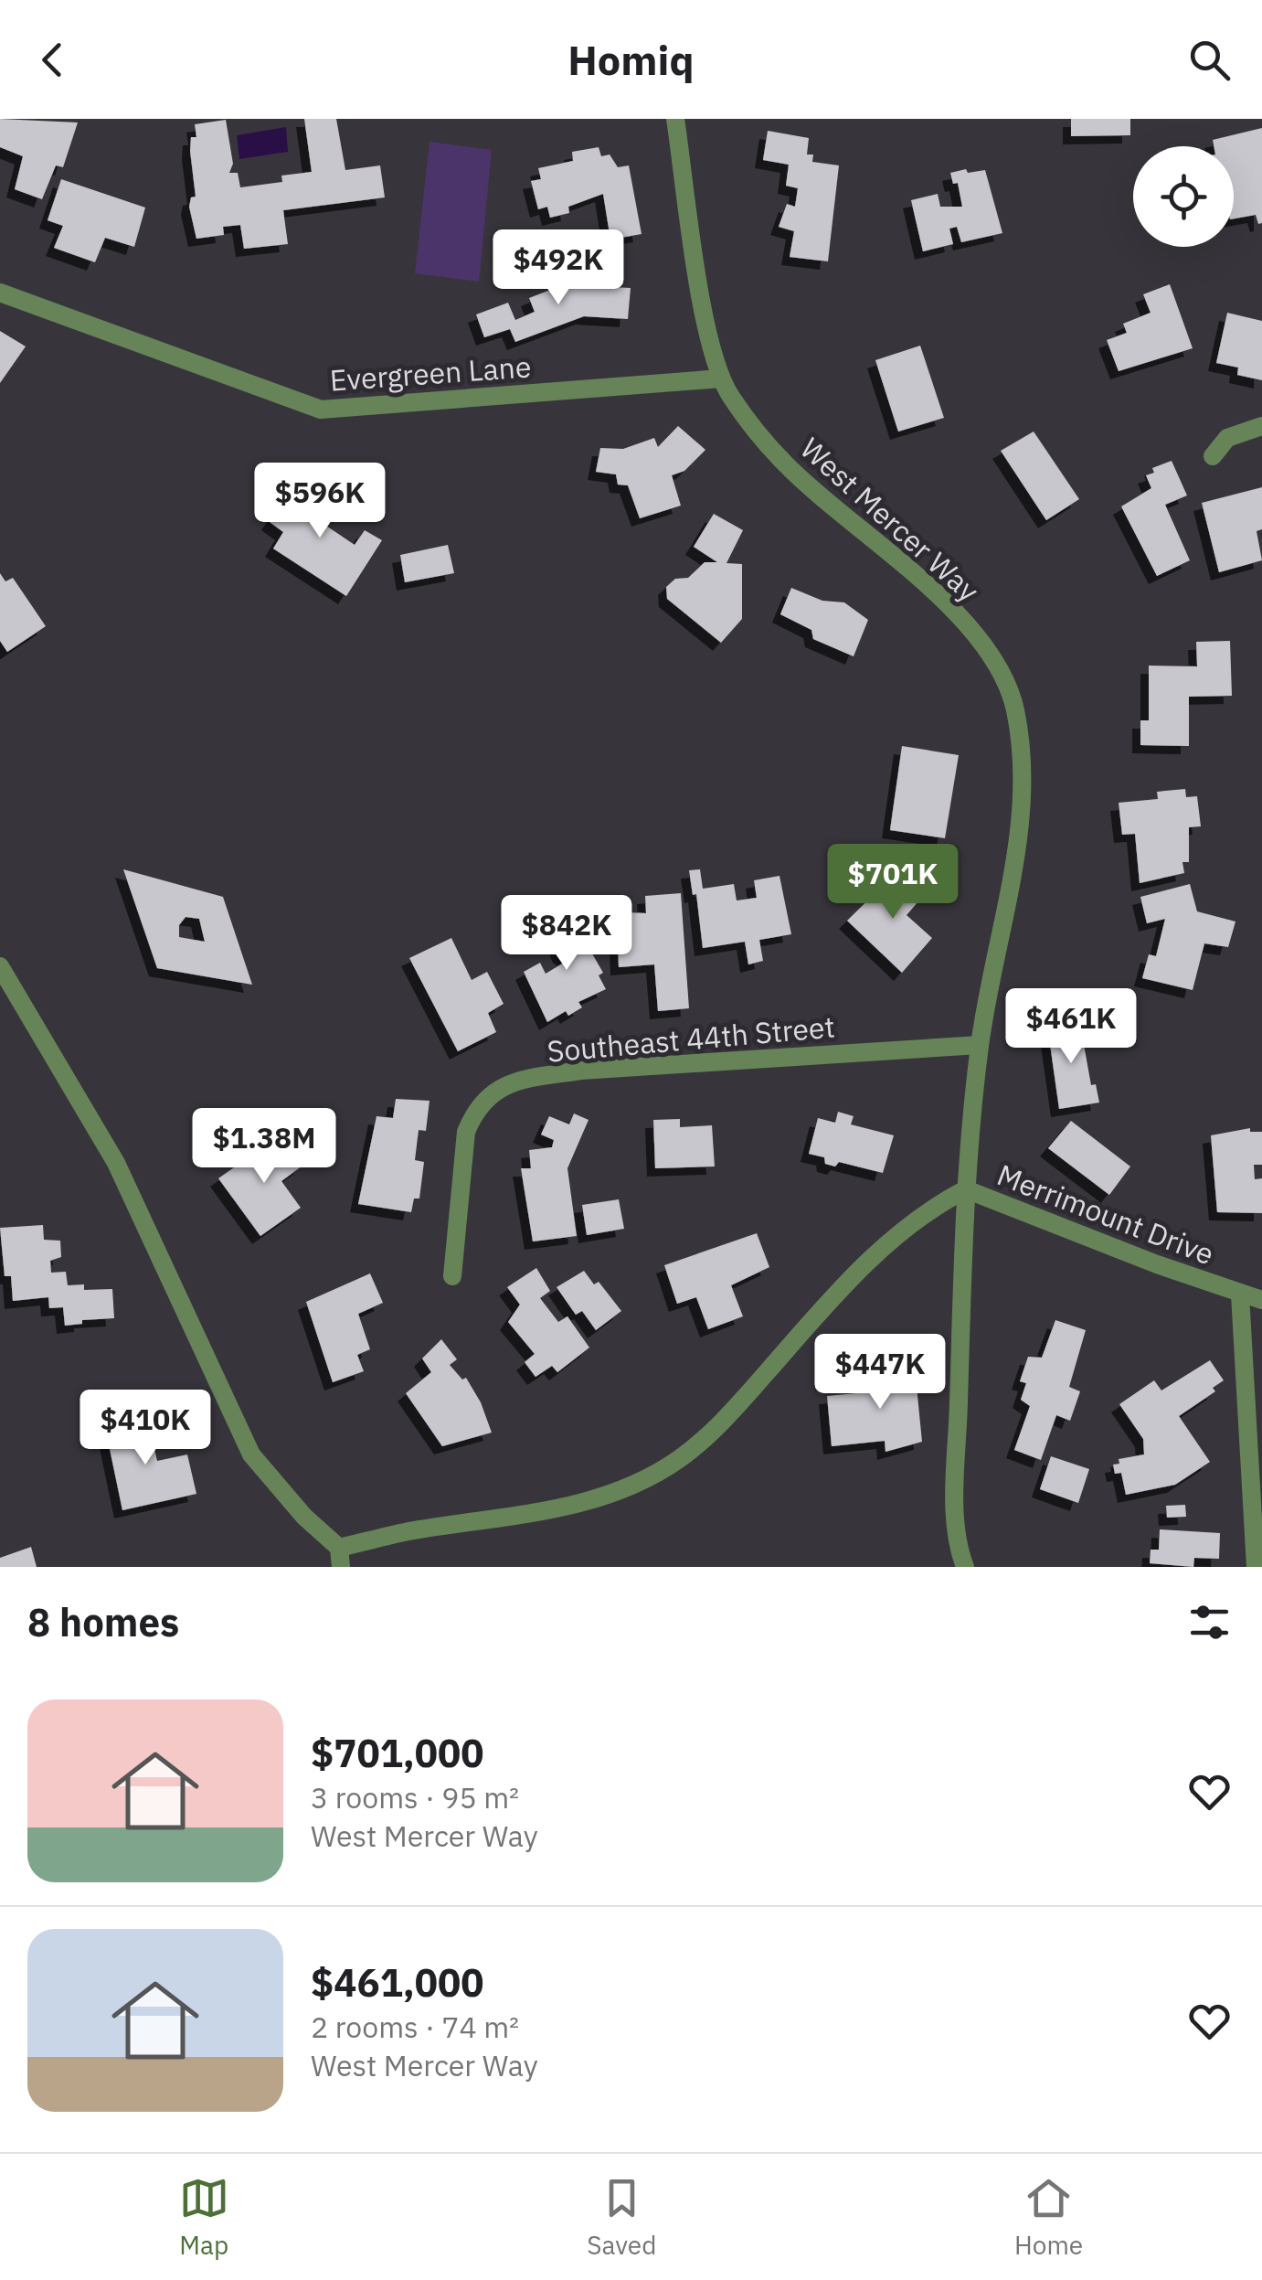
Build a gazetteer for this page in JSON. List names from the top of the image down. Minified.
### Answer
{"streets":{"street":["Evergreen Lane","West Mercer Way","Southeast 44th Street","Merrimount Drive"]},"crossings":[["Evergreen Lane","West Mercer Way"],["West Mercer Way","Southeast 44th Street"],["West Mercer Way","Merrimount Drive"]],"page":{"header":"Homiq","price":["$492K","$596K","$701K","$842K","$461K","$1.38M","$447K","$410K"],"heading":"8 homes","list":[{"name":"$701,000","note":"3 rooms · 95 m² · West Mercer Way"},{"name":"$461,000","note":"2 rooms · 74 m² · West Mercer Way"}],"tabs":["Map","Saved","Home"]}}
